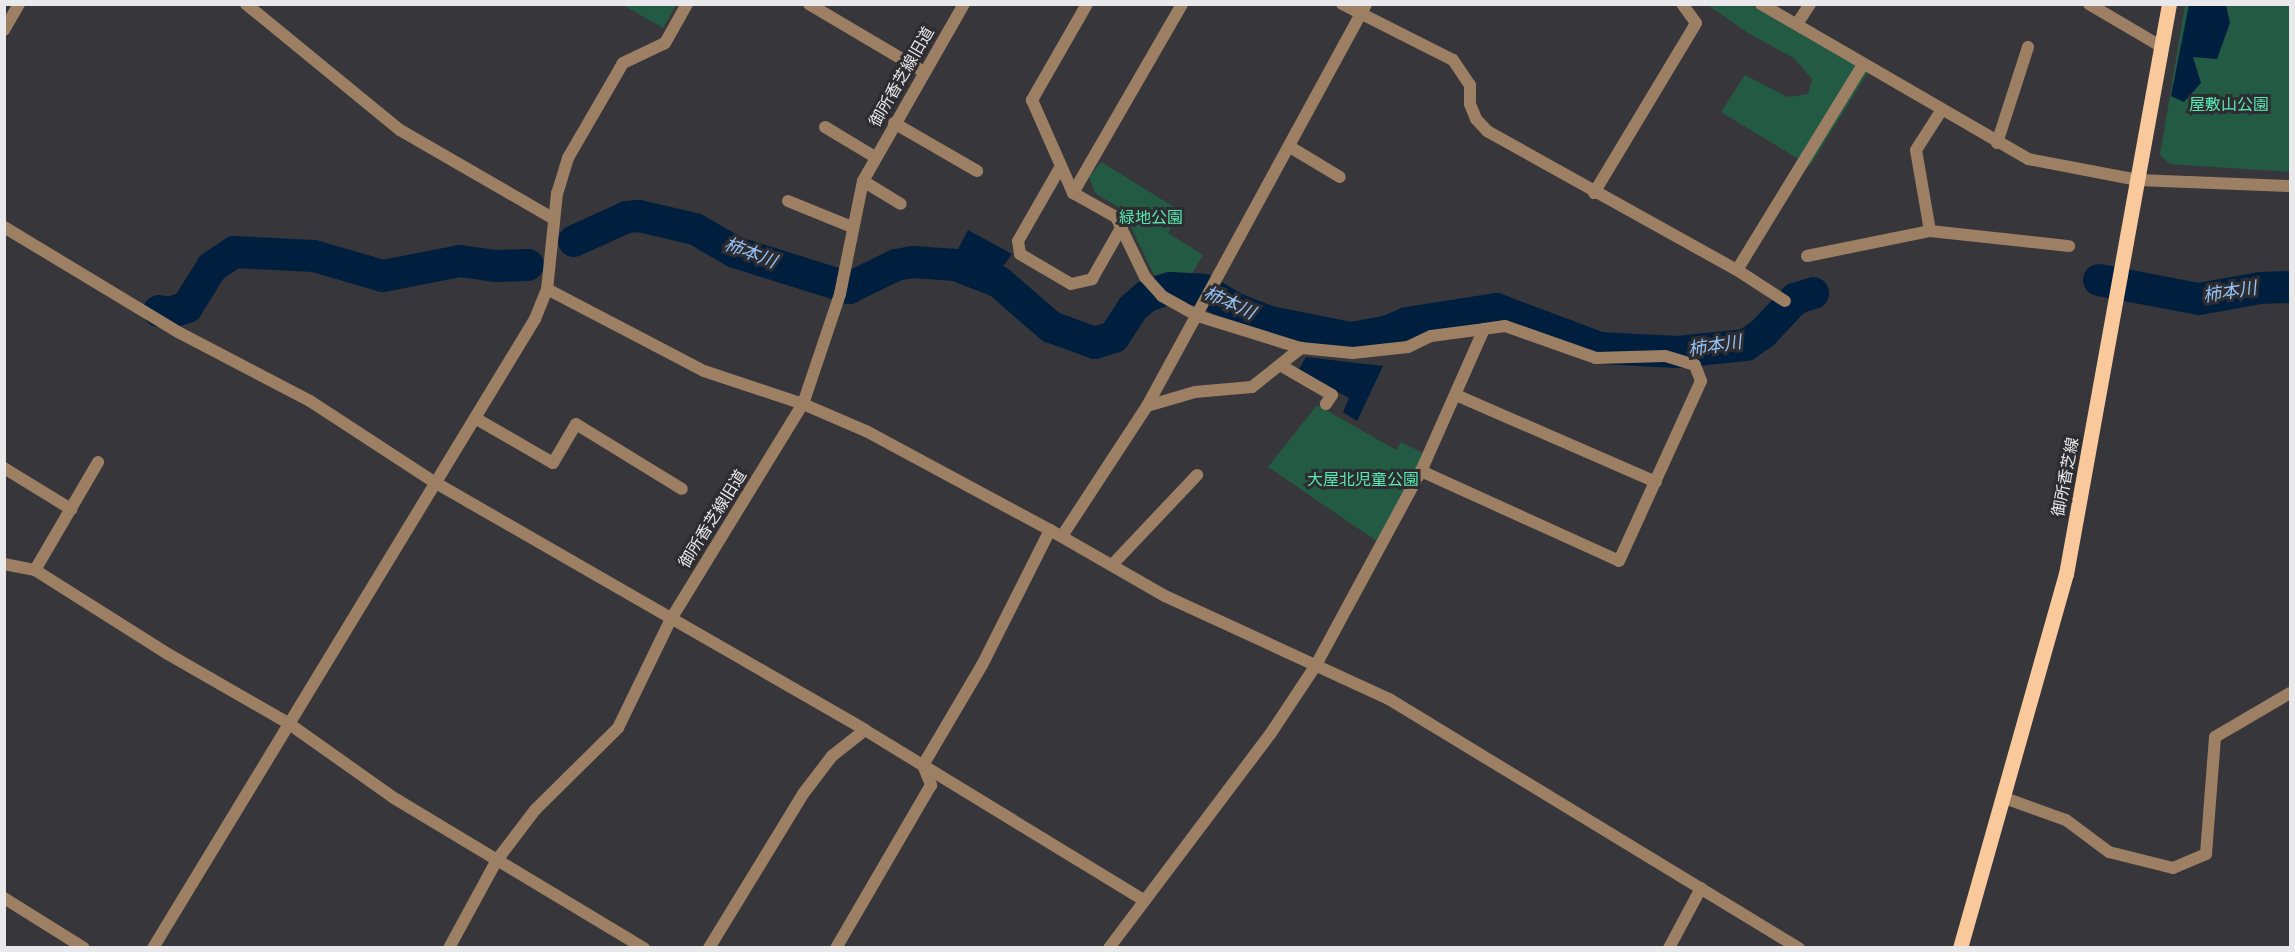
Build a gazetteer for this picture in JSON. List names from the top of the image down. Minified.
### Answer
{"streets":{"main road":["御所香芝線"],"street":["御所香芝線旧道"]},"water":["柿本川"],"parks":["屋敷山公園","緑地公園","大屋北児童公園"]}
